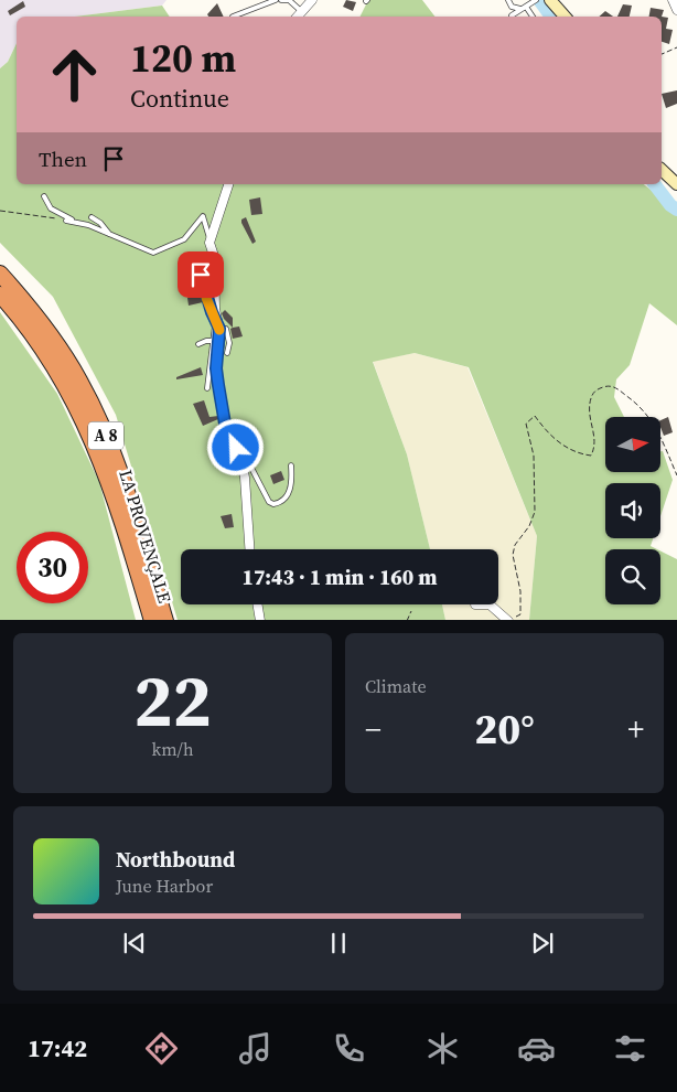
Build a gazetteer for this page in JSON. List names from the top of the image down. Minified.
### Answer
{"streets":{"highway":["A 8","LA PROVENÇALE"]},"north":"right","page":{"turn":["120 m","Continue"],"then":"Then","limit":"30","trip":"17:43 · 1 min · 160 m","tile":[["22","km/h"],"Climate"],"heat":["−","20°","+"],"song":["Northbound","June Harbor"],"tabs":"17:42"}}
